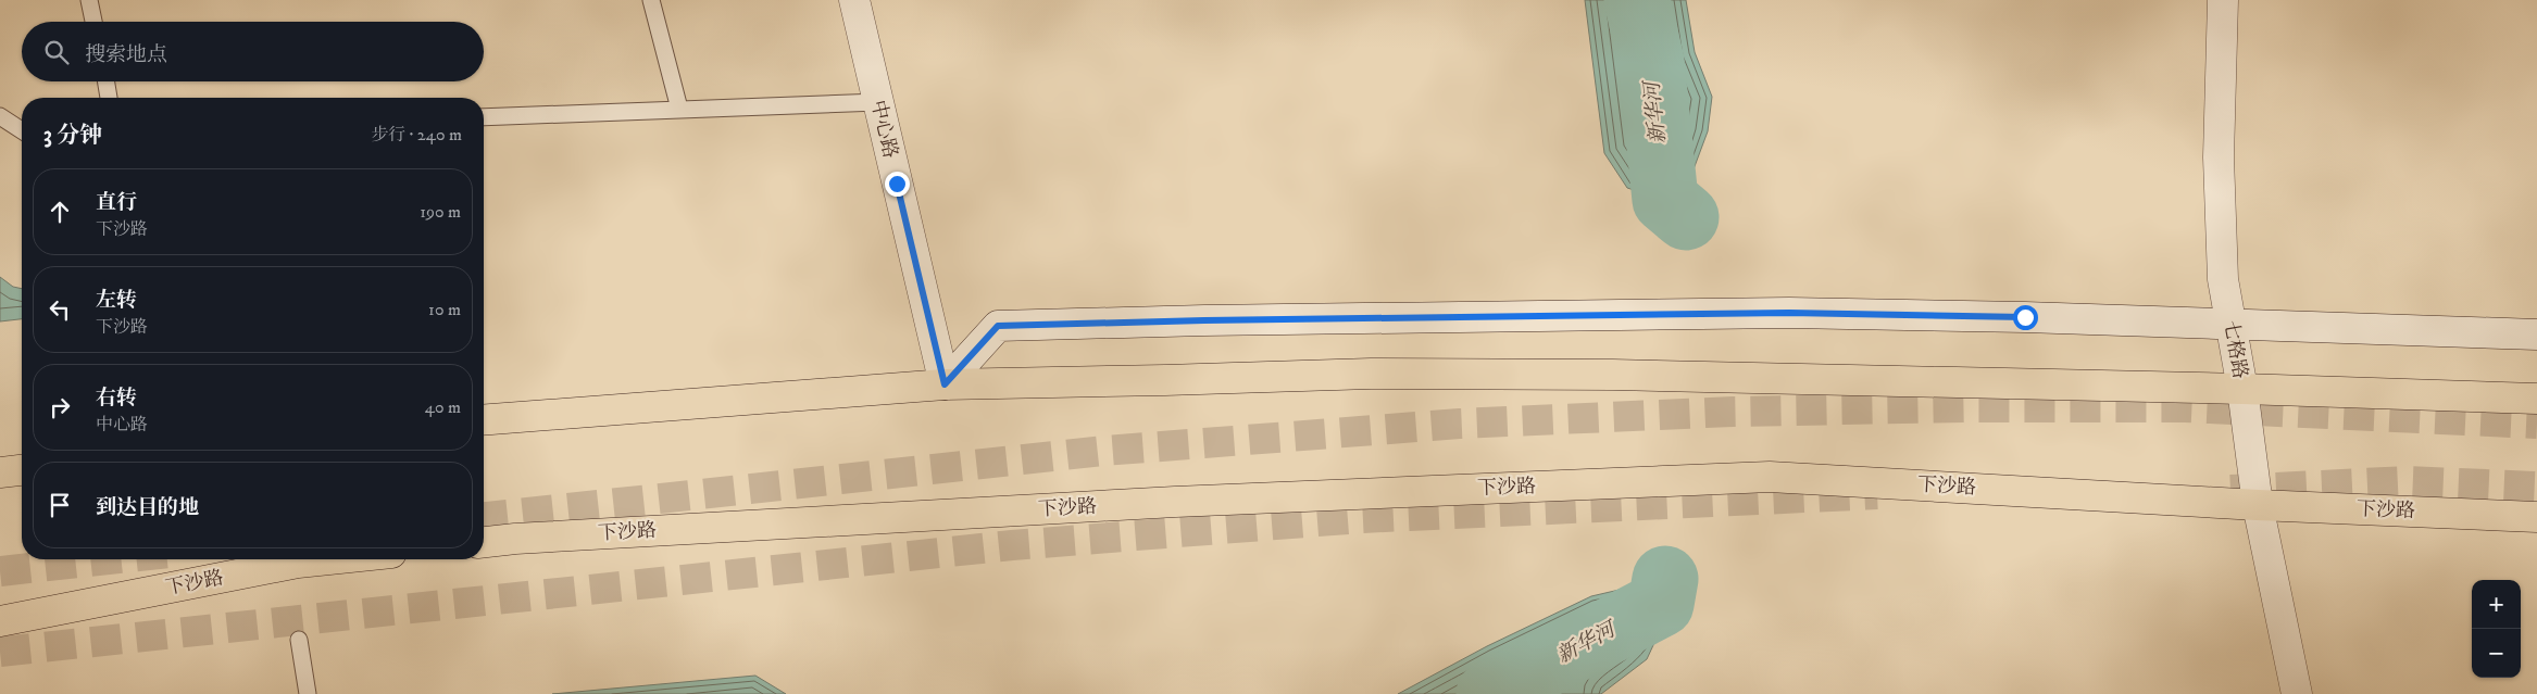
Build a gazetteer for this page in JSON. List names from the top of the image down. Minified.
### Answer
{"streets":{"main road":["中心路","七格路","下沙路"]},"crossings":[["七格路","下沙路"]],"water":["新华河"],"page":{"search":"搜索地点","heading":["3 分钟","步行 · 240 m"],"list":[["直行","下沙路","190 m"],["左转","下沙路","10 m"],["右转","中心路","40 m"],"到达目的地"],"map_buttons":["+","−"]}}
